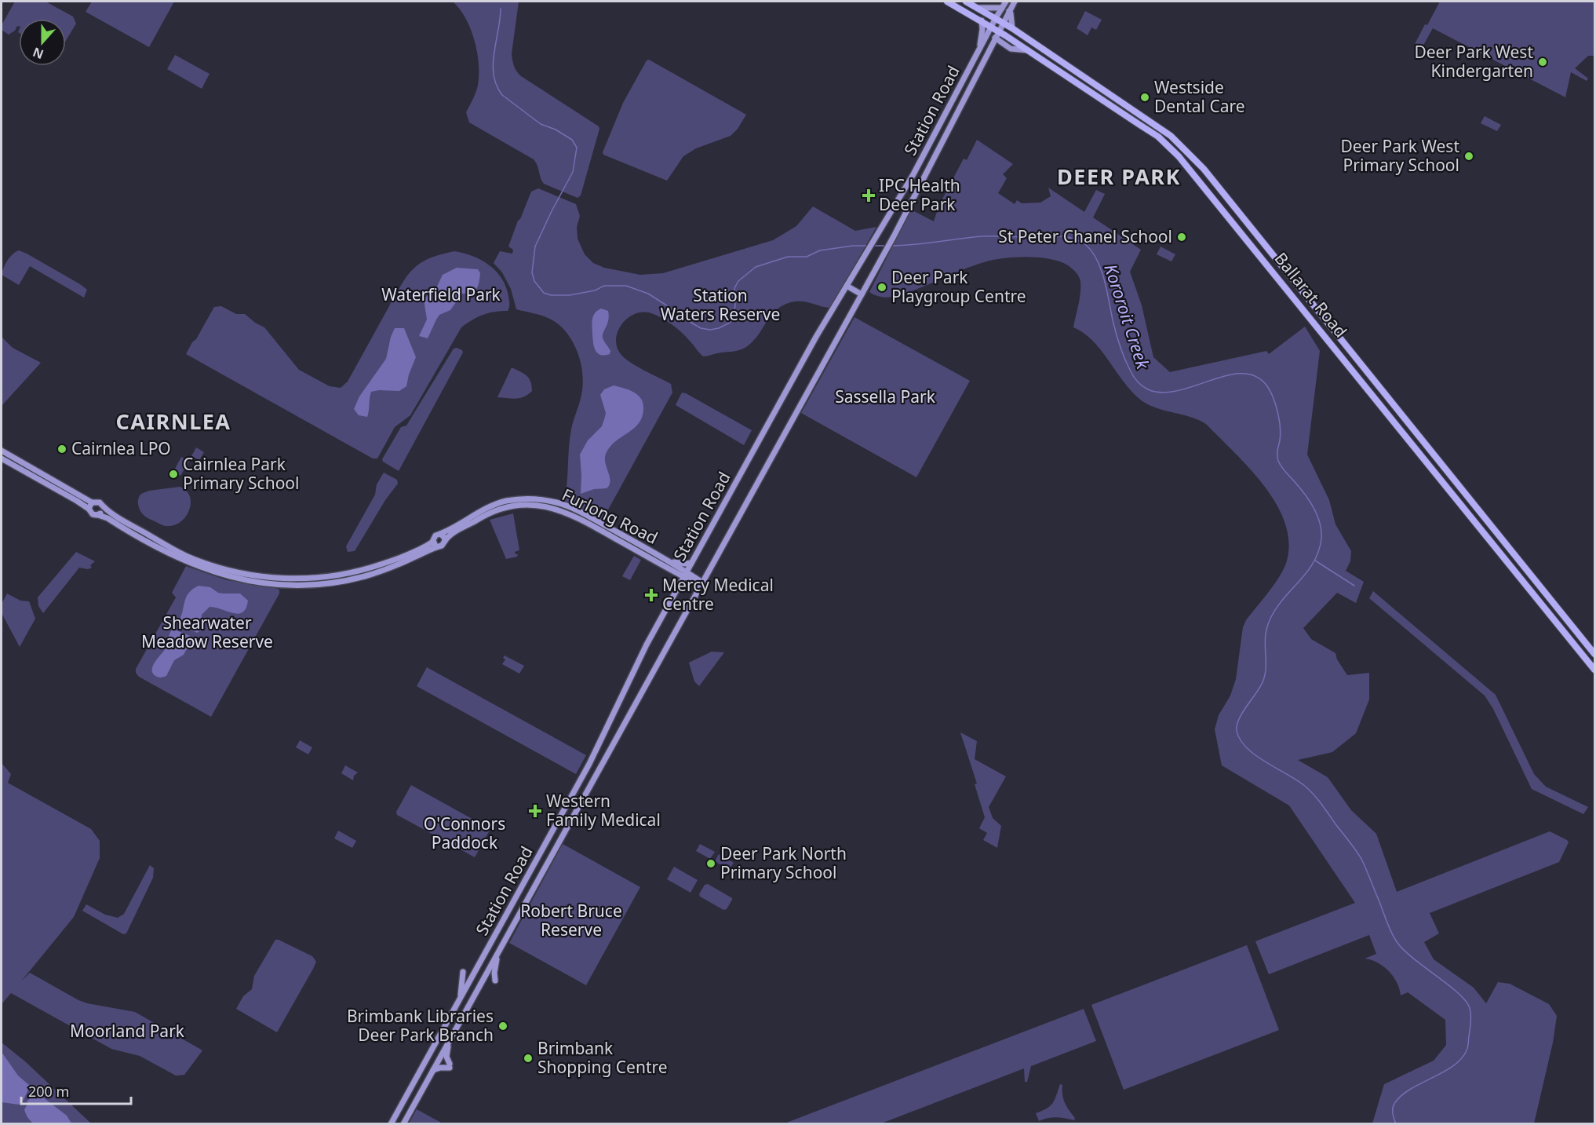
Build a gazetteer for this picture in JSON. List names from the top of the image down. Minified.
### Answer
{"streets":{"highway":["Ballarat Road"],"main road":["Station Road","Furlong Road"]},"crossings":[["Station Road","Ballarat Road"],["Station Road","Furlong Road"]],"districts":["DEER PARK","CAIRNLEA"],"water":["Kororoit Creek"],"parks":["Waterfield Park","Station Waters Reserve","Sassella Park","Shearwater Meadow Reserve","O'Connors Paddock","Robert Bruce Reserve","Moorland Park"],"places":{"other":["Deer Park West Kindergarten","Westside Dental Care","Deer Park West Primary School","St Peter Chanel School","Deer Park Playgroup Centre","Cairnlea LPO","Cairnlea Park Primary School","Deer Park North Primary School","Brimbank Libraries Deer Park Branch","Brimbank Shopping Centre"],"health":["IPC Health Deer Park","Mercy Medical Centre","Western Family Medical"]},"scale_bar":"200 m","north":"bottom"}
